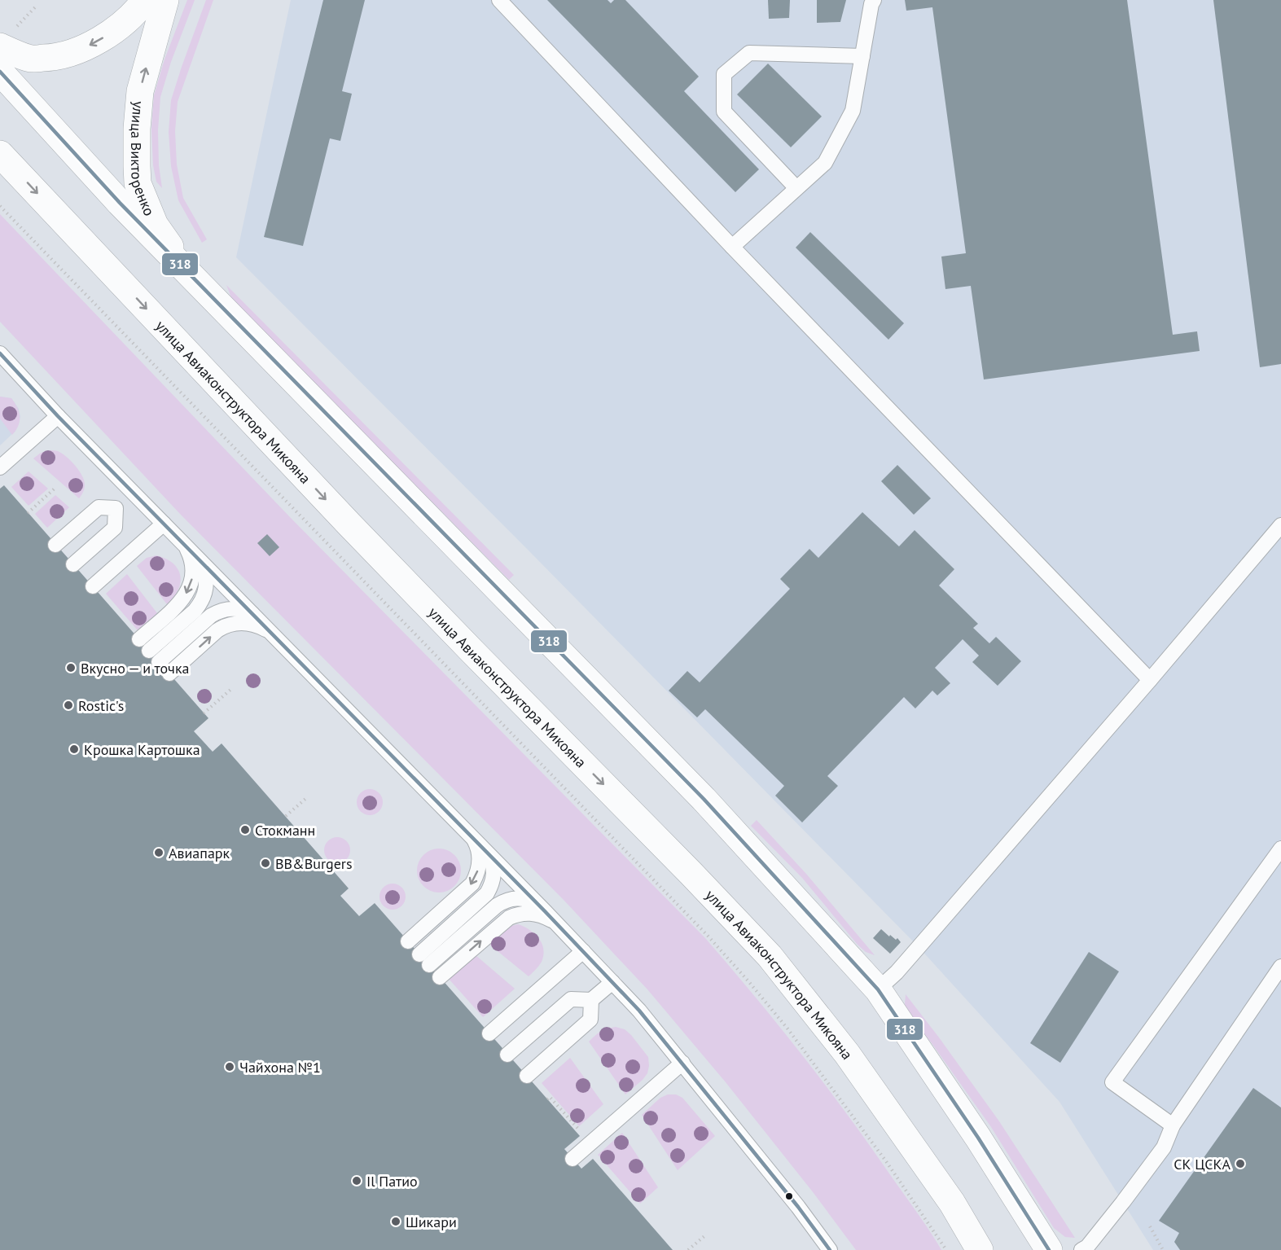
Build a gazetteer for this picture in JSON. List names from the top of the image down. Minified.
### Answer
{"streets":{"street":["улица Викторенко","улица Авиаконструктора Микояна"]},"one_way":["улица Викторенко"],"places":["Вкусно — и точка","Rostic's","Крошка Картошка","Стокманн","Авиапарк","BB&Burgers","Чайхона №1","СК ЦСКА","Il Патио","Шикари"],"lines":["transit line 318"]}
